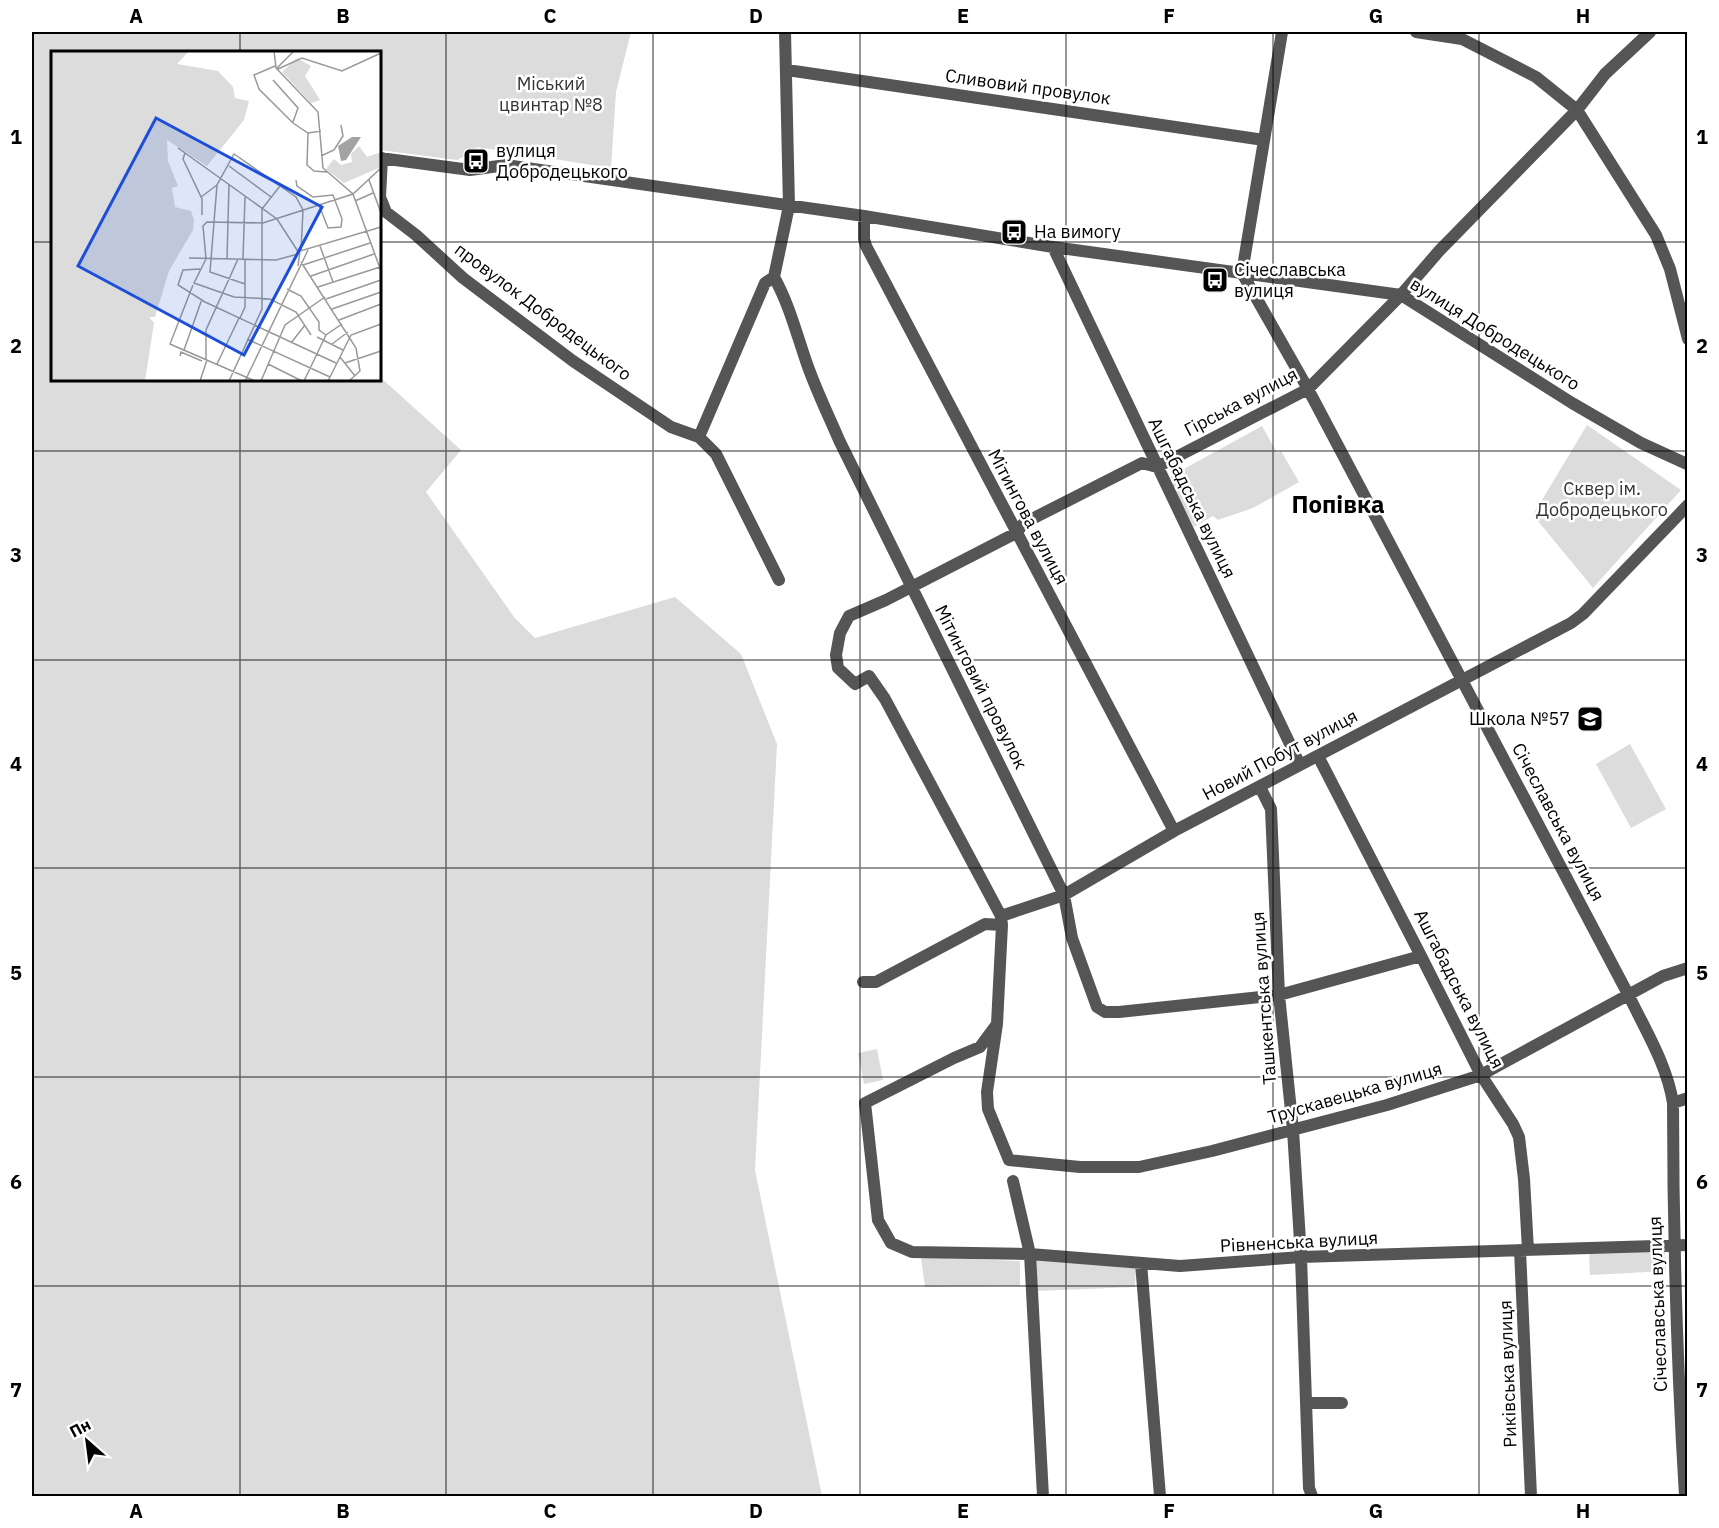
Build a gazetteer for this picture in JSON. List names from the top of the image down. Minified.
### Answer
{"streets":{"street":["Сливовий провулок","провулок Добродецького","вулиця Добродецького","Гірська вулиця","Ашгабадська вулиця","Мітингова вулиця","Мітинговий провулок","Новий Побут вулиця","Січеславська вулиця","Ташкентська вулиця","Трускавецька вулиця","Рівненська вулиця","Риківська вулиця"]},"crossings":[["вулиця Добродецького","Гірська вулиця"],["вулиця Добродецького","Ашгабадська вулиця"],["вулиця Добродецького","Мітингова вулиця"],["вулиця Добродецького","Січеславська вулиця"],["Гірська вулиця","Ашгабадська вулиця"],["Гірська вулиця","Мітингова вулиця"],["Гірська вулиця","Мітинговий провулок"],["Гірська вулиця","Новий Побут вулиця"],["Гірська вулиця","Січеславська вулиця"],["Ашгабадська вулиця","Мітинговий провулок"],["Ашгабадська вулиця","Новий Побут вулиця"],["Ашгабадська вулиця","Трускавецька вулиця"],["Ашгабадська вулиця","Рівненська вулиця"],["Ашгабадська вулиця","Риківська вулиця"],["Мітингова вулиця","Новий Побут вулиця"],["Мітинговий провулок","Новий Побут вулиця"],["Мітинговий провулок","Ташкентська вулиця"],["Новий Побут вулиця","Січеславська вулиця"],["Новий Побут вулиця","Ташкентська вулиця"],["Січеславська вулиця","Трускавецька вулиця"],["Січеславська вулиця","Рівненська вулиця"],["Ташкентська вулиця","Трускавецька вулиця"],["Ташкентська вулиця","Рівненська вулиця"],["Трускавецька вулиця","Рівненська вулиця"],["Рівненська вулиця","Риківська вулиця"]],"districts":["Попівка"],"parks":["Міський цвинтар №8","Сквер ім. Добродецького"],"places":{"bus stop":["вулиця Добродецького","На вимогу","Січеславська вулиця"],"school or university":["Школа №57"]},"north":"top left","grid":{"columns":["A","B","C","D","E","F","G","H"],"rows":["1","2","3","4","5","6","7"]}}
